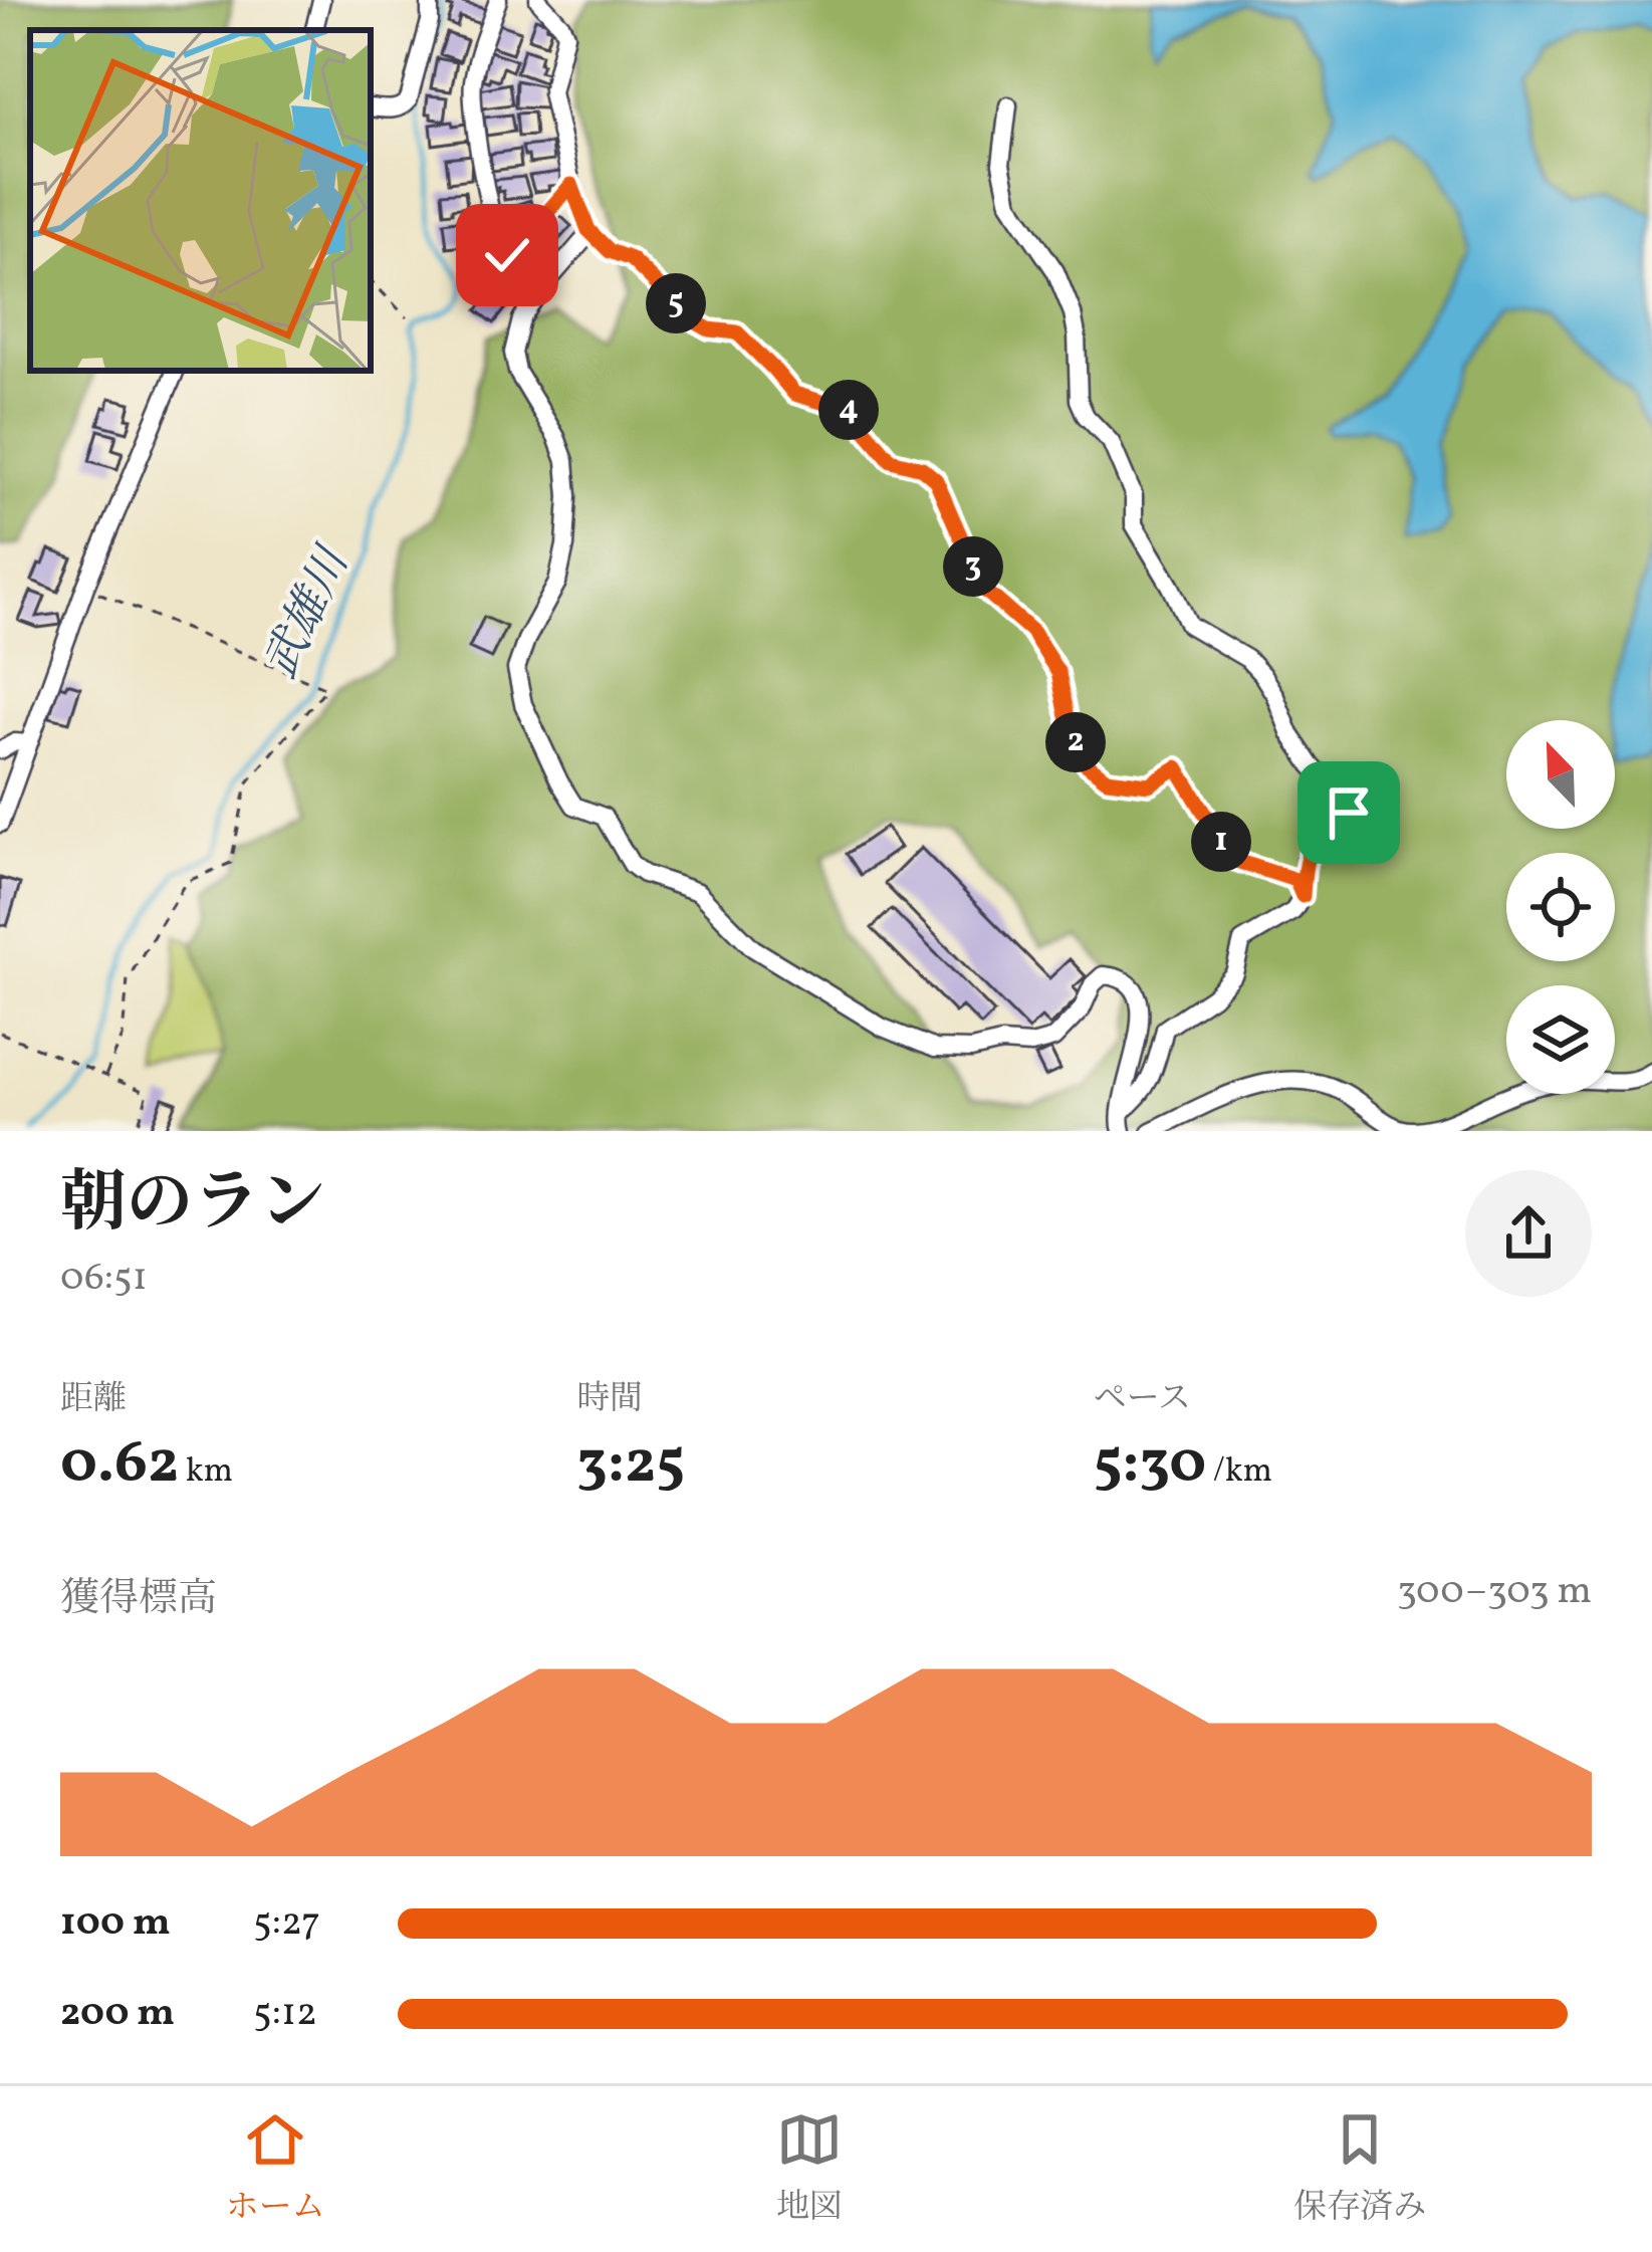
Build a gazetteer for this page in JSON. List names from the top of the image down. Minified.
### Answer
{"water":["武雄川"],"north":"top left","page":{"pins":["5","4","3","2","1"],"heading":["朝のラン","06:51"],"stats":[["距離","0.62 km"],["時間","3:25"],["ペース","5:30 /km"]],"chart":["獲得標高","300–303 m"],"list":[{"name":"100 m","note":"5:27"},{"name":"200 m","note":"5:12"}],"tabs":["ホーム","地図","保存済み"]}}
